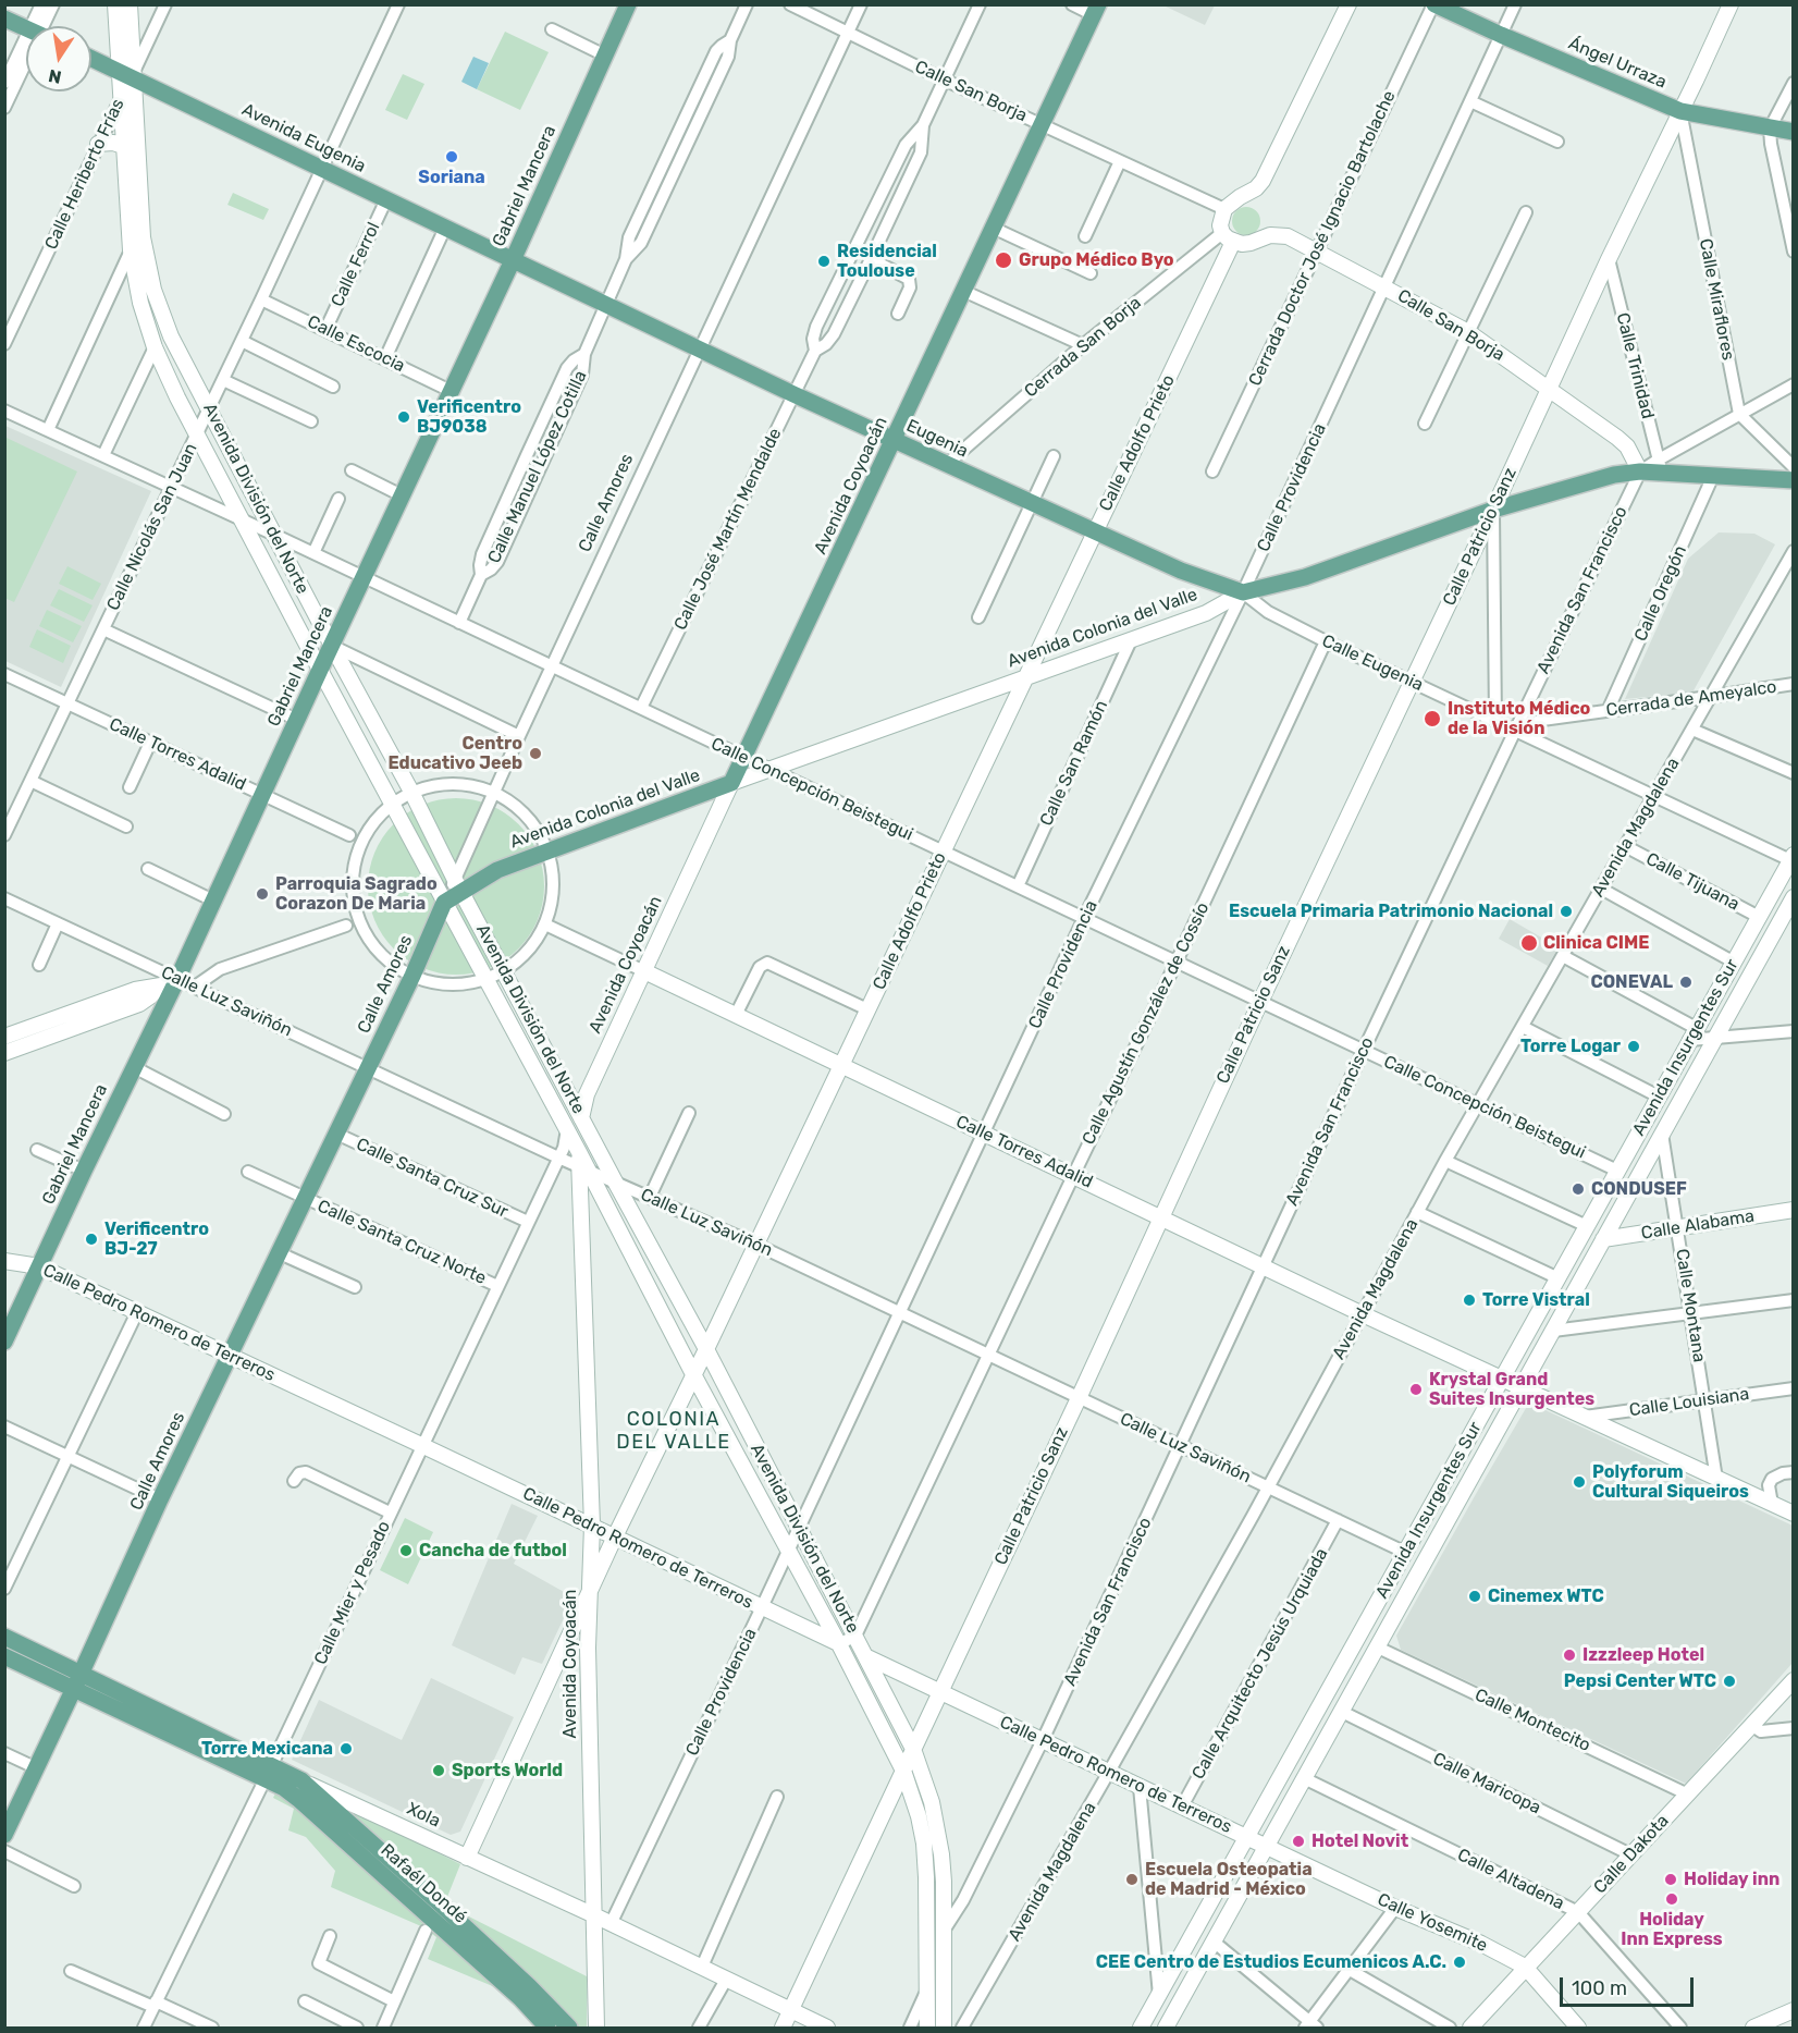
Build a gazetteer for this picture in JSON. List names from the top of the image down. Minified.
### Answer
{"streets":{"main road":["Ángel Urraza","Avenida Eugenia","Gabriel Mancera","Eugenia","Avenida Coyoacán","Calle Amores","Avenida Colonia del Valle","Xola","Rafaél Dondé"],"street":["Calle San Borja","Calle Heriberto Frías","Cerrada Doctor José Ignacio Bartolache","Calle Ferrol","Calle Miraflores","Calle Escocia","Cerrada San Borja","Calle Trinidad","Calle Adolfo Prieto","Calle Manuel López Cotilla","Calle Providencia","Avenida División del Norte","Calle Nicolás San Juan","Calle José Martín Mendalde","Calle Patricio Sanz","Avenida San Francisco","Calle Oregón","Calle Eugenia","Cerrada de Ameyalco","Calle Torres Adalid","Calle San Ramón","Calle Concepción Beistegui","Avenida Magdalena","Calle Tijuana","Calle Luz Saviñón","Calle Agustín González de Cossío","Avenida Insurgentes Sur","Calle Santa Cruz Sur","Calle Alabama","Calle Santa Cruz Norte","Calle Montana","Calle Pedro Romero de Terreros","Calle Louisiana","Calle Mier y Pesado","Calle Arquitecto Jesús Urquiada","Calle Montecito","Calle Maricopa","Calle Dakota","Calle Altadena","Calle Yosemite"]},"crossings":[["Ángel Urraza","Cerrada Doctor José Ignacio Bartolache"],["Ángel Urraza","Calle Miraflores"],["Ángel Urraza","Calle Providencia"],["Ángel Urraza","Calle Patricio Sanz"],["Calle San Borja","Cerrada Doctor José Ignacio Bartolache"],["Calle San Borja","Cerrada San Borja"],["Calle San Borja","Calle Adolfo Prieto"],["Calle San Borja","Avenida Coyoacán"],["Calle San Borja","Calle Providencia"],["Calle San Borja","Calle Amores"],["Calle San Borja","Calle José Martín Mendalde"],["Calle San Borja","Calle Patricio Sanz"],["Calle San Borja","Avenida San Francisco"],["Calle San Borja","Avenida Colonia del Valle"],["Avenida Eugenia","Calle Heriberto Frías"],["Avenida Eugenia","Gabriel Mancera"],["Avenida Eugenia","Calle Ferrol"],["Avenida Eugenia","Eugenia"],["Avenida Eugenia","Avenida División del Norte"],["Avenida Eugenia","Calle Nicolás San Juan"],["Calle Heriberto Frías","Avenida División del Norte"],["Gabriel Mancera","Calle Escocia"],["Gabriel Mancera","Eugenia"],["Gabriel Mancera","Avenida División del Norte"],["Gabriel Mancera","Calle Torres Adalid"],["Gabriel Mancera","Calle Concepción Beistegui"],["Gabriel Mancera","Calle Luz Saviñón"],["Gabriel Mancera","Calle Pedro Romero de Terreros"],["Calle Ferrol","Calle Escocia"],["Calle Miraflores","Calle Patricio Sanz"],["Calle Escocia","Calle Nicolás San Juan"],["Cerrada San Borja","Eugenia"],["Cerrada San Borja","Calle Adolfo Prieto"],["Calle Trinidad","Calle Patricio Sanz"],["Calle Trinidad","Avenida Colonia del Valle"],["Eugenia","Calle Adolfo Prieto"],["Eugenia","Calle Manuel López Cotilla"],["Eugenia","Avenida Coyoacán"],["Eugenia","Calle Providencia"],["Eugenia","Calle Amores"],["Eugenia","Calle José Martín Mendalde"],["Eugenia","Avenida Colonia del Valle"],["Eugenia","Calle Eugenia"],["Calle Adolfo Prieto","Avenida Coyoacán"],["Calle Adolfo Prieto","Avenida División del Norte"],["Calle Adolfo Prieto","Avenida Colonia del Valle"],["Calle Adolfo Prieto","Calle Torres Adalid"],["Calle Adolfo Prieto","Calle Concepción Beistegui"],["Calle Adolfo Prieto","Calle Luz Saviñón"],["Calle Adolfo Prieto","Calle Pedro Romero de Terreros"],["Calle Adolfo Prieto","Xola"],["Calle Manuel López Cotilla","Calle Concepción Beistegui"],["Avenida Coyoacán","Avenida División del Norte"],["Avenida Coyoacán","Avenida Colonia del Valle"],["Avenida Coyoacán","Calle Torres Adalid"],["Avenida Coyoacán","Calle Concepción Beistegui"],["Avenida Coyoacán","Calle Luz Saviñón"],["Avenida Coyoacán","Calle Pedro Romero de Terreros"],["Avenida Coyoacán","Xola"],["Calle Providencia","Avenida División del Norte"],["Calle Providencia","Avenida Colonia del Valle"],["Calle Providencia","Calle Eugenia"],["Calle Providencia","Calle Torres Adalid"],["Calle Providencia","Calle Concepción Beistegui"],["Calle Providencia","Calle Luz Saviñón"],["Calle Providencia","Calle Pedro Romero de Terreros"],["Calle Providencia","Xola"],["Avenida División del Norte","Calle Amores"],["Avenida División del Norte","Calle Nicolás San Juan"],["Avenida División del Norte","Calle Patricio Sanz"],["Avenida División del Norte","Avenida San Francisco"],["Avenida División del Norte","Avenida Colonia del Valle"],["Avenida División del Norte","Calle Concepción Beistegui"],["Avenida División del Norte","Calle Luz Saviñón"],["Avenida División del Norte","Calle Agustín González de Cossío"],["Avenida División del Norte","Calle Pedro Romero de Terreros"],["Avenida División del Norte","Calle Mier y Pesado"],["Calle Amores","Avenida Colonia del Valle"],["Calle Amores","Calle Concepción Beistegui"],["Calle Amores","Calle Luz Saviñón"],["Calle Amores","Calle Santa Cruz Sur"],["Calle Amores","Calle Santa Cruz Norte"],["Calle Amores","Calle Pedro Romero de Terreros"],["Calle Amores","Xola"],["Calle Nicolás San Juan","Calle Torres Adalid"],["Calle Nicolás San Juan","Calle Concepción Beistegui"],["Calle José Martín Mendalde","Calle Concepción Beistegui"],["Calle Patricio Sanz","Avenida Colonia del Valle"],["Calle Patricio Sanz","Calle Eugenia"],["Calle Patricio Sanz","Calle Torres Adalid"],["Calle Patricio Sanz","Calle Concepción Beistegui"],["Calle Patricio Sanz","Calle Luz Saviñón"],["Calle Patricio Sanz","Calle Pedro Romero de Terreros"],["Calle Patricio Sanz","Xola"],["Avenida San Francisco","Avenida Colonia del Valle"],["Avenida San Francisco","Calle Eugenia"],["Avenida San Francisco","Cerrada de Ameyalco"],["Avenida San Francisco","Calle Torres Adalid"],["Avenida San Francisco","Calle Concepción Beistegui"],["Avenida San Francisco","Calle Luz Saviñón"],["Avenida San Francisco","Calle Pedro Romero de Terreros"],["Calle Oregón","Avenida Colonia del Valle"],["Calle Oregón","Cerrada de Ameyalco"],["Avenida Colonia del Valle","Calle Eugenia"],["Avenida Colonia del Valle","Calle San Ramón"],["Avenida Colonia del Valle","Calle Concepción Beistegui"],["Calle Eugenia","Cerrada de Ameyalco"],["Calle Eugenia","Avenida Magdalena"],["Calle Eugenia","Calle Agustín González de Cossío"],["Calle Eugenia","Avenida Insurgentes Sur"],["Cerrada de Ameyalco","Avenida Magdalena"],["Calle Torres Adalid","Avenida Magdalena"],["Calle Torres Adalid","Calle Agustín González de Cossío"],["Calle Torres Adalid","Avenida Insurgentes Sur"],["Calle Torres Adalid","Calle Montana"],["Calle Torres Adalid","Calle Louisiana"],["Calle San Ramón","Calle Concepción Beistegui"],["Calle Concepción Beistegui","Avenida Magdalena"],["Calle Concepción Beistegui","Calle Agustín González de Cossío"],["Calle Concepción Beistegui","Avenida Insurgentes Sur"],["Avenida Magdalena","Calle Tijuana"],["Avenida Magdalena","Calle Luz Saviñón"],["Avenida Magdalena","Calle Pedro Romero de Terreros"],["Calle Tijuana","Avenida Insurgentes Sur"],["Calle Luz Saviñón","Calle Agustín González de Cossío"],["Calle Luz Saviñón","Avenida Insurgentes Sur"],["Calle Luz Saviñón","Calle Mier y Pesado"],["Calle Luz Saviñón","Calle Arquitecto Jesús Urquiada"],["Avenida Insurgentes Sur","Calle Alabama"],["Avenida Insurgentes Sur","Calle Montana"],["Avenida Insurgentes Sur","Calle Pedro Romero de Terreros"],["Avenida Insurgentes Sur","Calle Montecito"],["Avenida Insurgentes Sur","Calle Maricopa"],["Avenida Insurgentes Sur","Calle Altadena"],["Avenida Insurgentes Sur","Calle Yosemite"],["Calle Santa Cruz Sur","Calle Mier y Pesado"],["Calle Alabama","Calle Montana"],["Calle Santa Cruz Norte","Calle Mier y Pesado"],["Calle Montana","Calle Louisiana"],["Calle Pedro Romero de Terreros","Calle Mier y Pesado"],["Calle Pedro Romero de Terreros","Calle Arquitecto Jesús Urquiada"],["Calle Pedro Romero de Terreros","Calle Yosemite"],["Calle Mier y Pesado","Xola"],["Calle Mier y Pesado","Rafaél Dondé"],["Calle Montecito","Calle Dakota"],["Calle Maricopa","Calle Dakota"],["Xola","Rafaél Dondé"],["Calle Dakota","Calle Altadena"],["Calle Dakota","Calle Yosemite"]],"districts":["COLONIA DEL VALLE"],"places":["Soriana","Grupo Médico Byo","Residencial Toulouse","Verificentro BJ9038","Instituto Médico de la Visión","Centro Educativo Jeeb","Parroquia Sagrado Corazon De Maria","Escuela Primaria Patrimonio Nacional","Clinica CIME","CONEVAL","Torre Logar","CONDUSEF","Verificentro BJ-27","Torre Vistral","Krystal Grand Suites Insurgentes","Polyforum Cultural Siqueiros","Cancha de futbol","Cinemex WTC","Izzzleep Hotel","Pepsi Center WTC","Torre Mexicana","Sports World","Hotel Novit","Escuela Osteopatia de Madrid - México","Holiday inn","Holiday Inn Express","CEE Centro de Estudios Ecumenicos A.C."],"scale_bar":"100 m","north":"bottom"}
